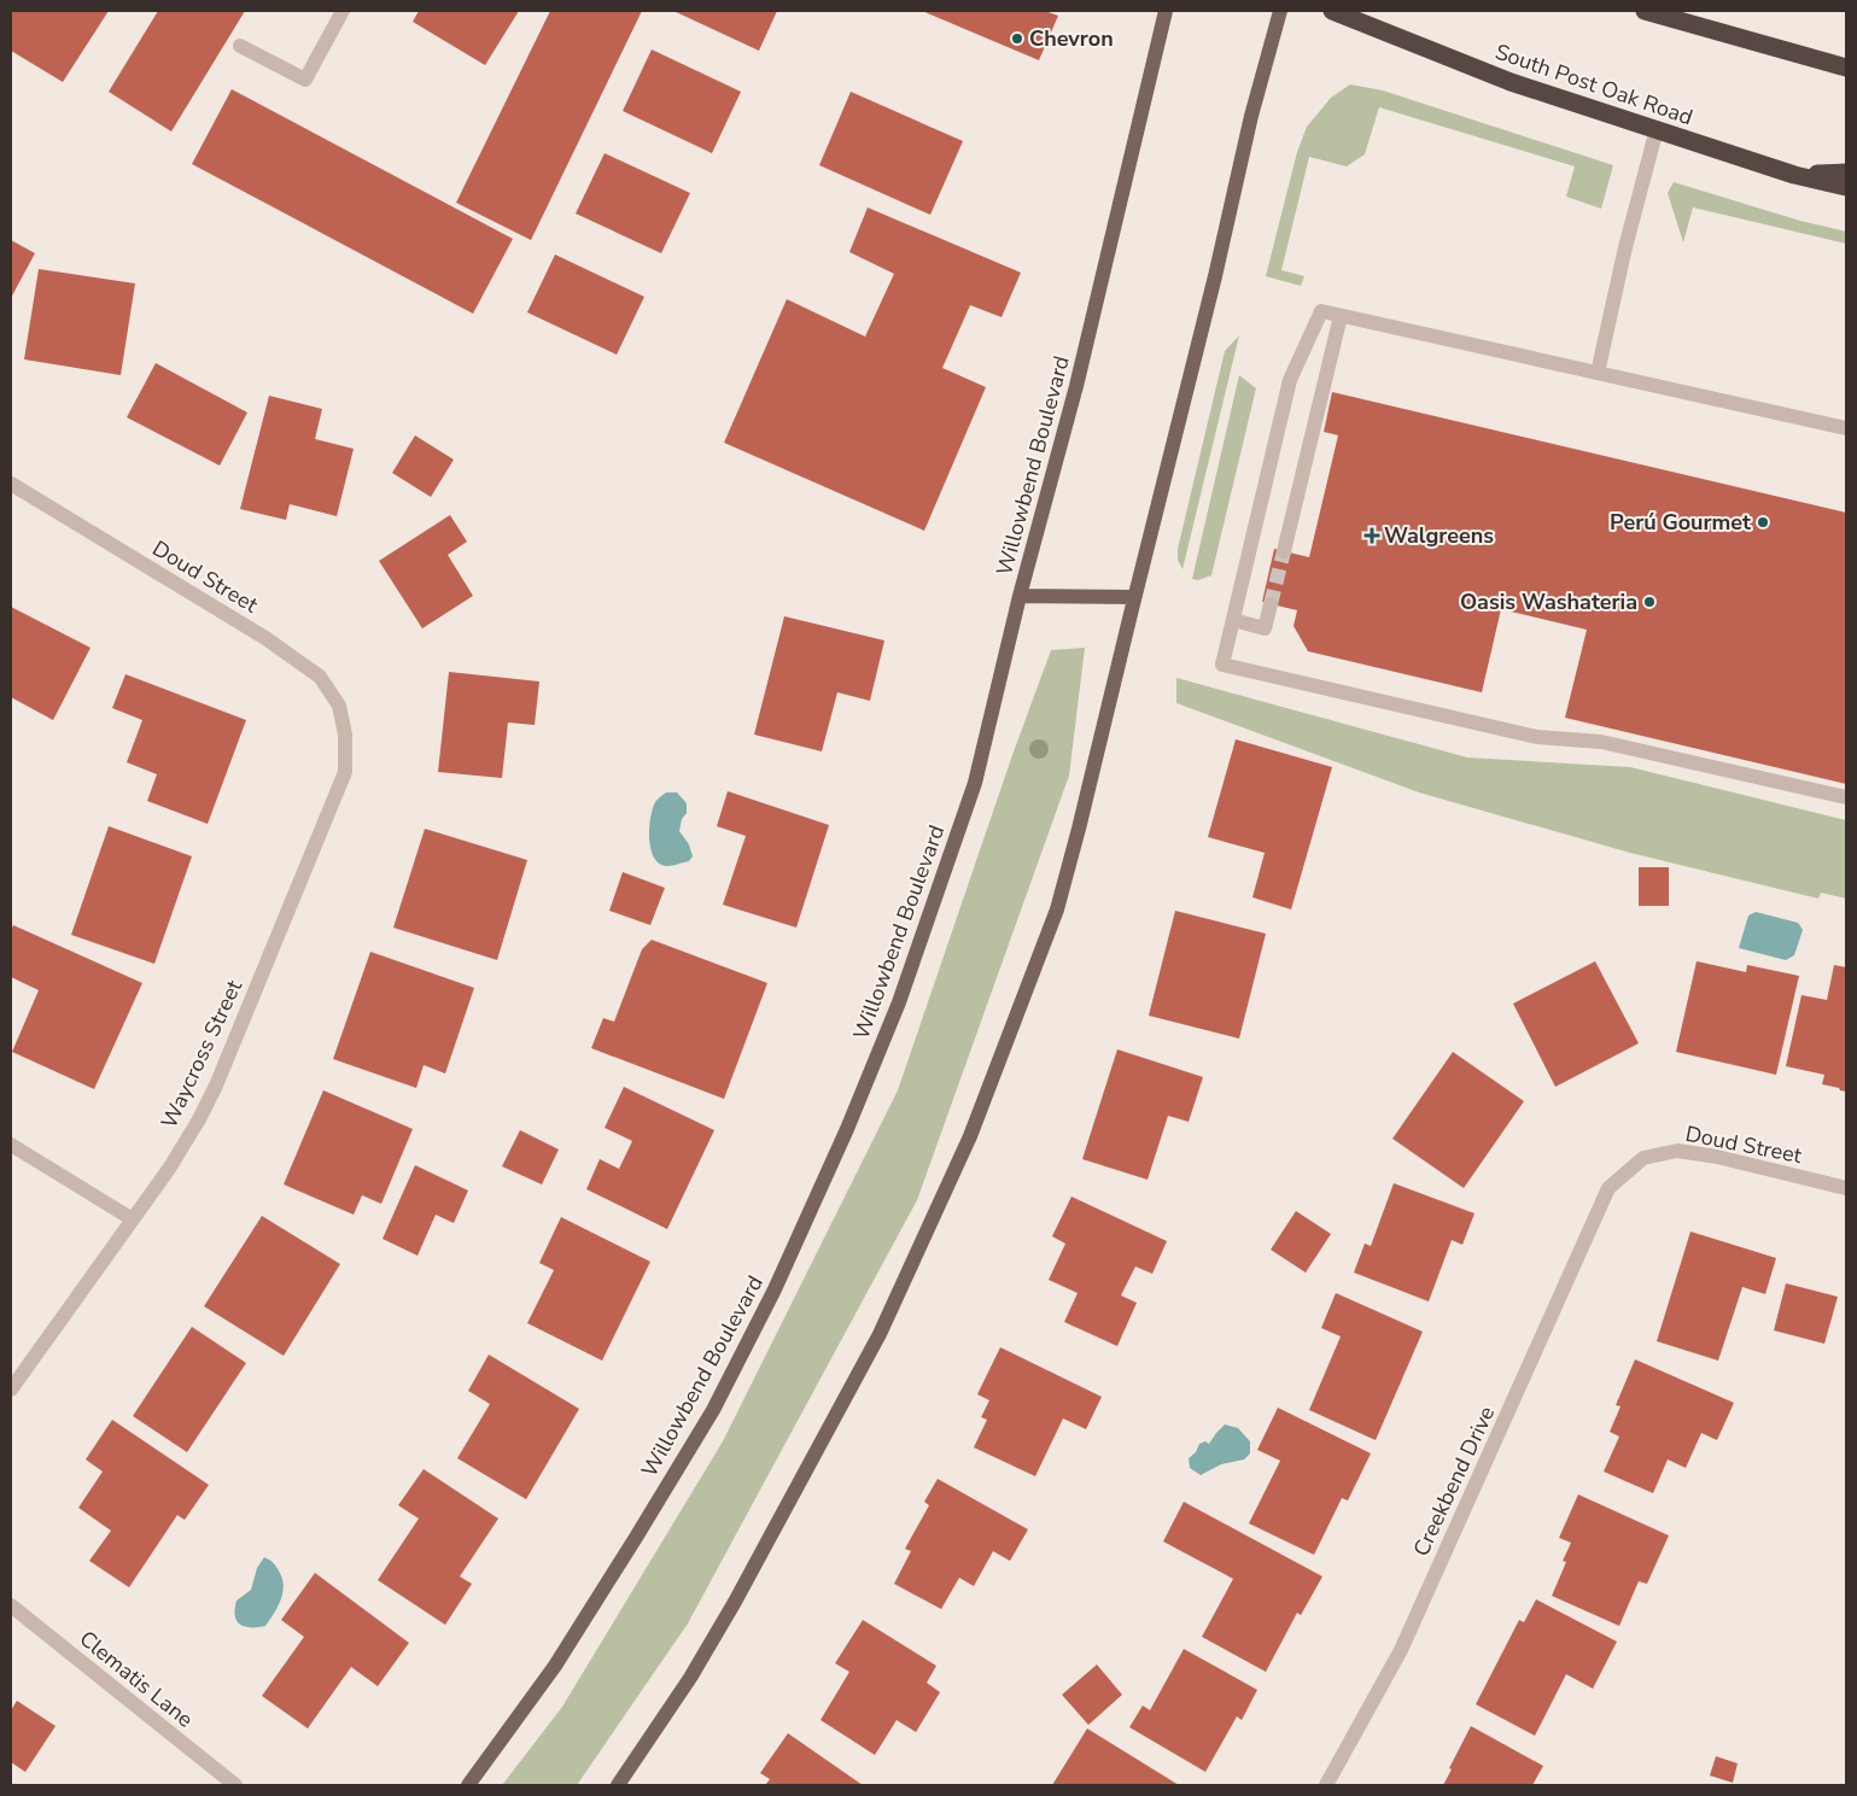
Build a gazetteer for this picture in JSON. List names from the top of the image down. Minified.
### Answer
{"streets":{"highway":["South Post Oak Road"],"main road":["Willowbend Boulevard"],"street":["Doud Street","Waycross Street","Creekbend Drive","Clematis Lane"]},"crossings":[["Doud Street","Waycross Street"],["Doud Street","Creekbend Drive"]],"places":{"other":["Chevron","Perú Gourmet","Oasis Washateria"],"health":["Walgreens"]}}
